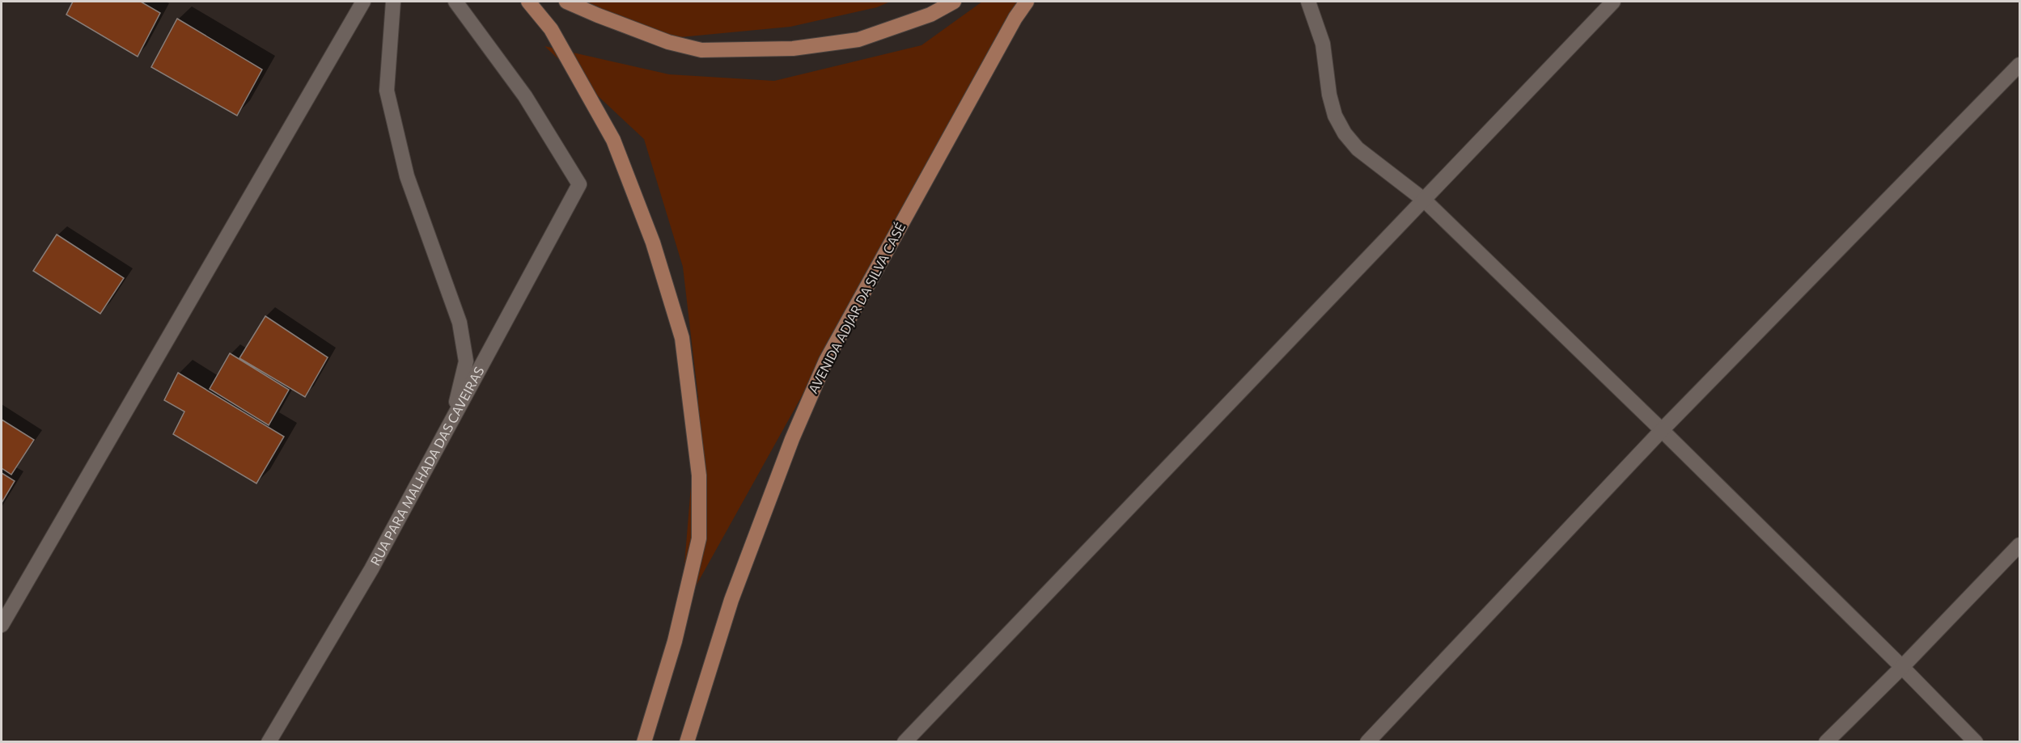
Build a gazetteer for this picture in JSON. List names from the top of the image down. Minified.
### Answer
{"streets":{"main road":["AVENIDA ADJAR DA SILVA CASÉ"],"street":["RUA PARA MALHADA DAS CAVEIRAS"]}}
